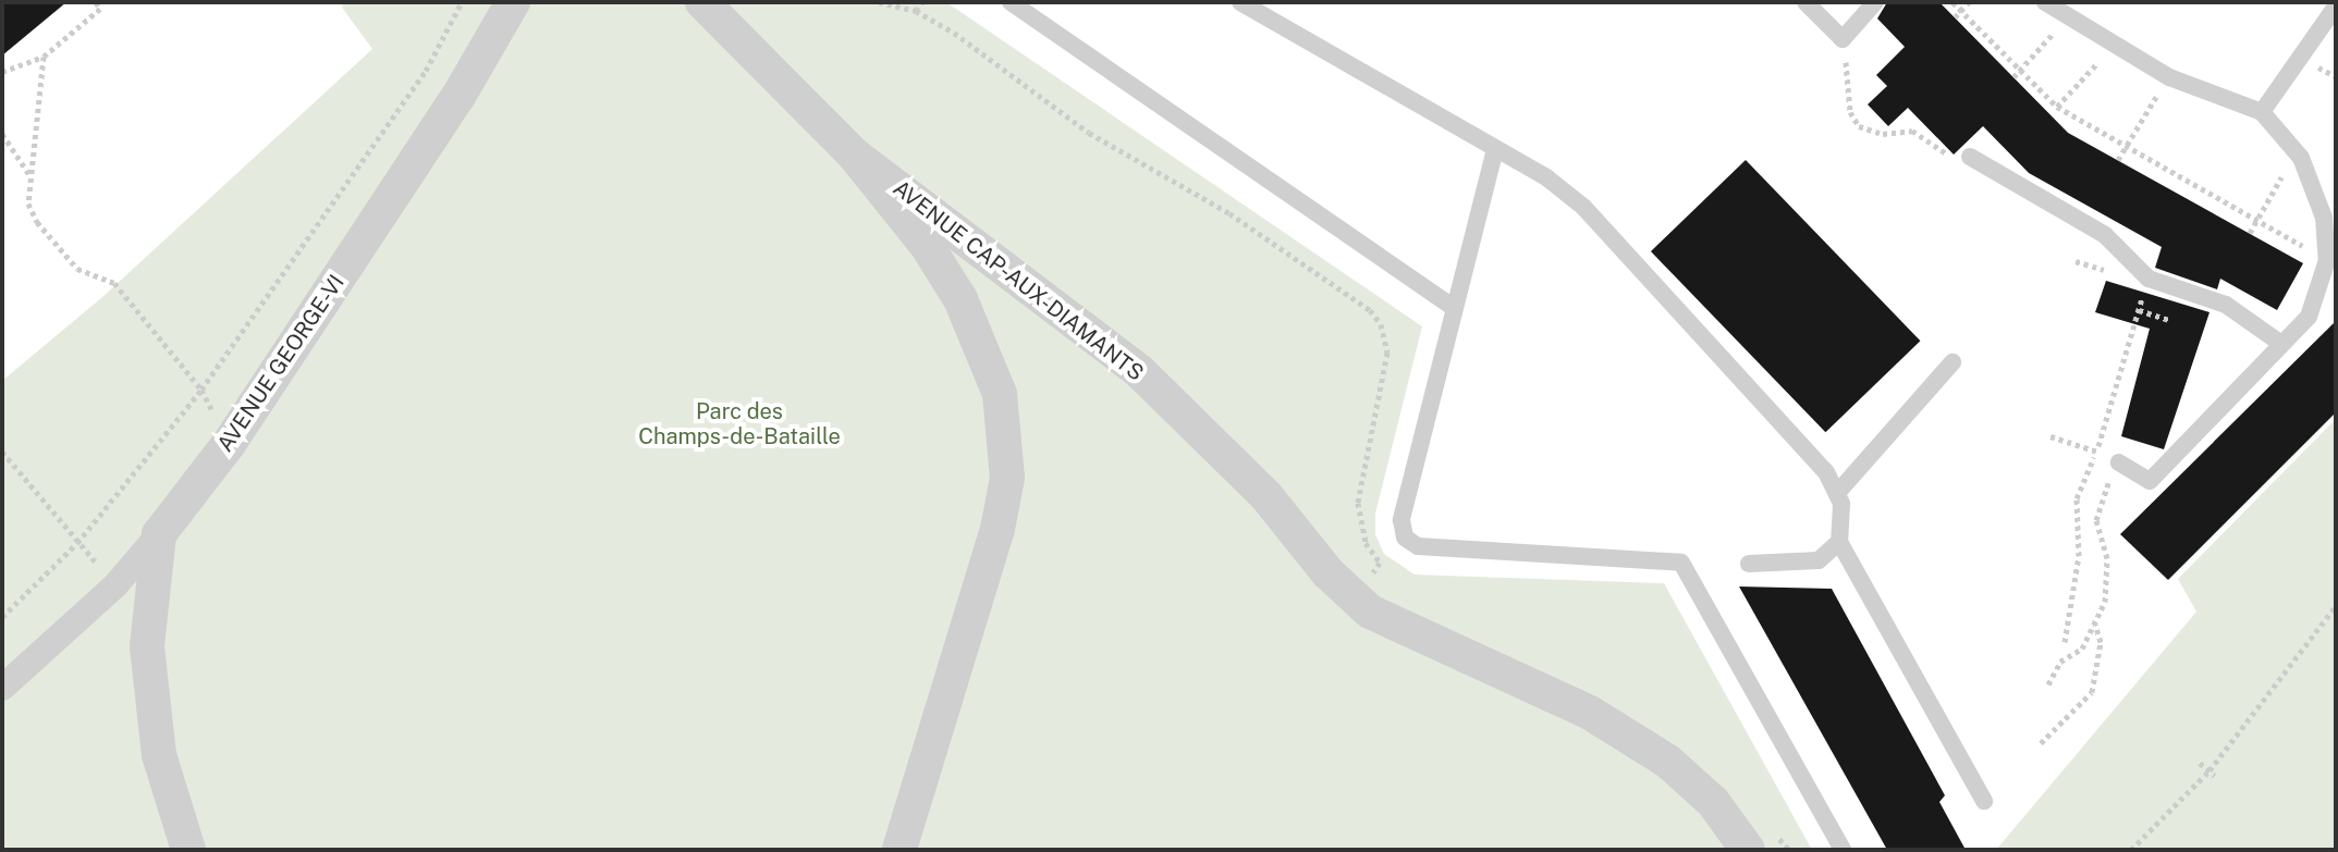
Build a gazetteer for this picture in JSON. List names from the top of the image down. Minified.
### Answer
{"streets":{"street":["AVENUE CAP-AUX-DIAMANTS","AVENUE GEORGE-VI"]},"parks":["Parc des Champs-de-Bataille"]}
